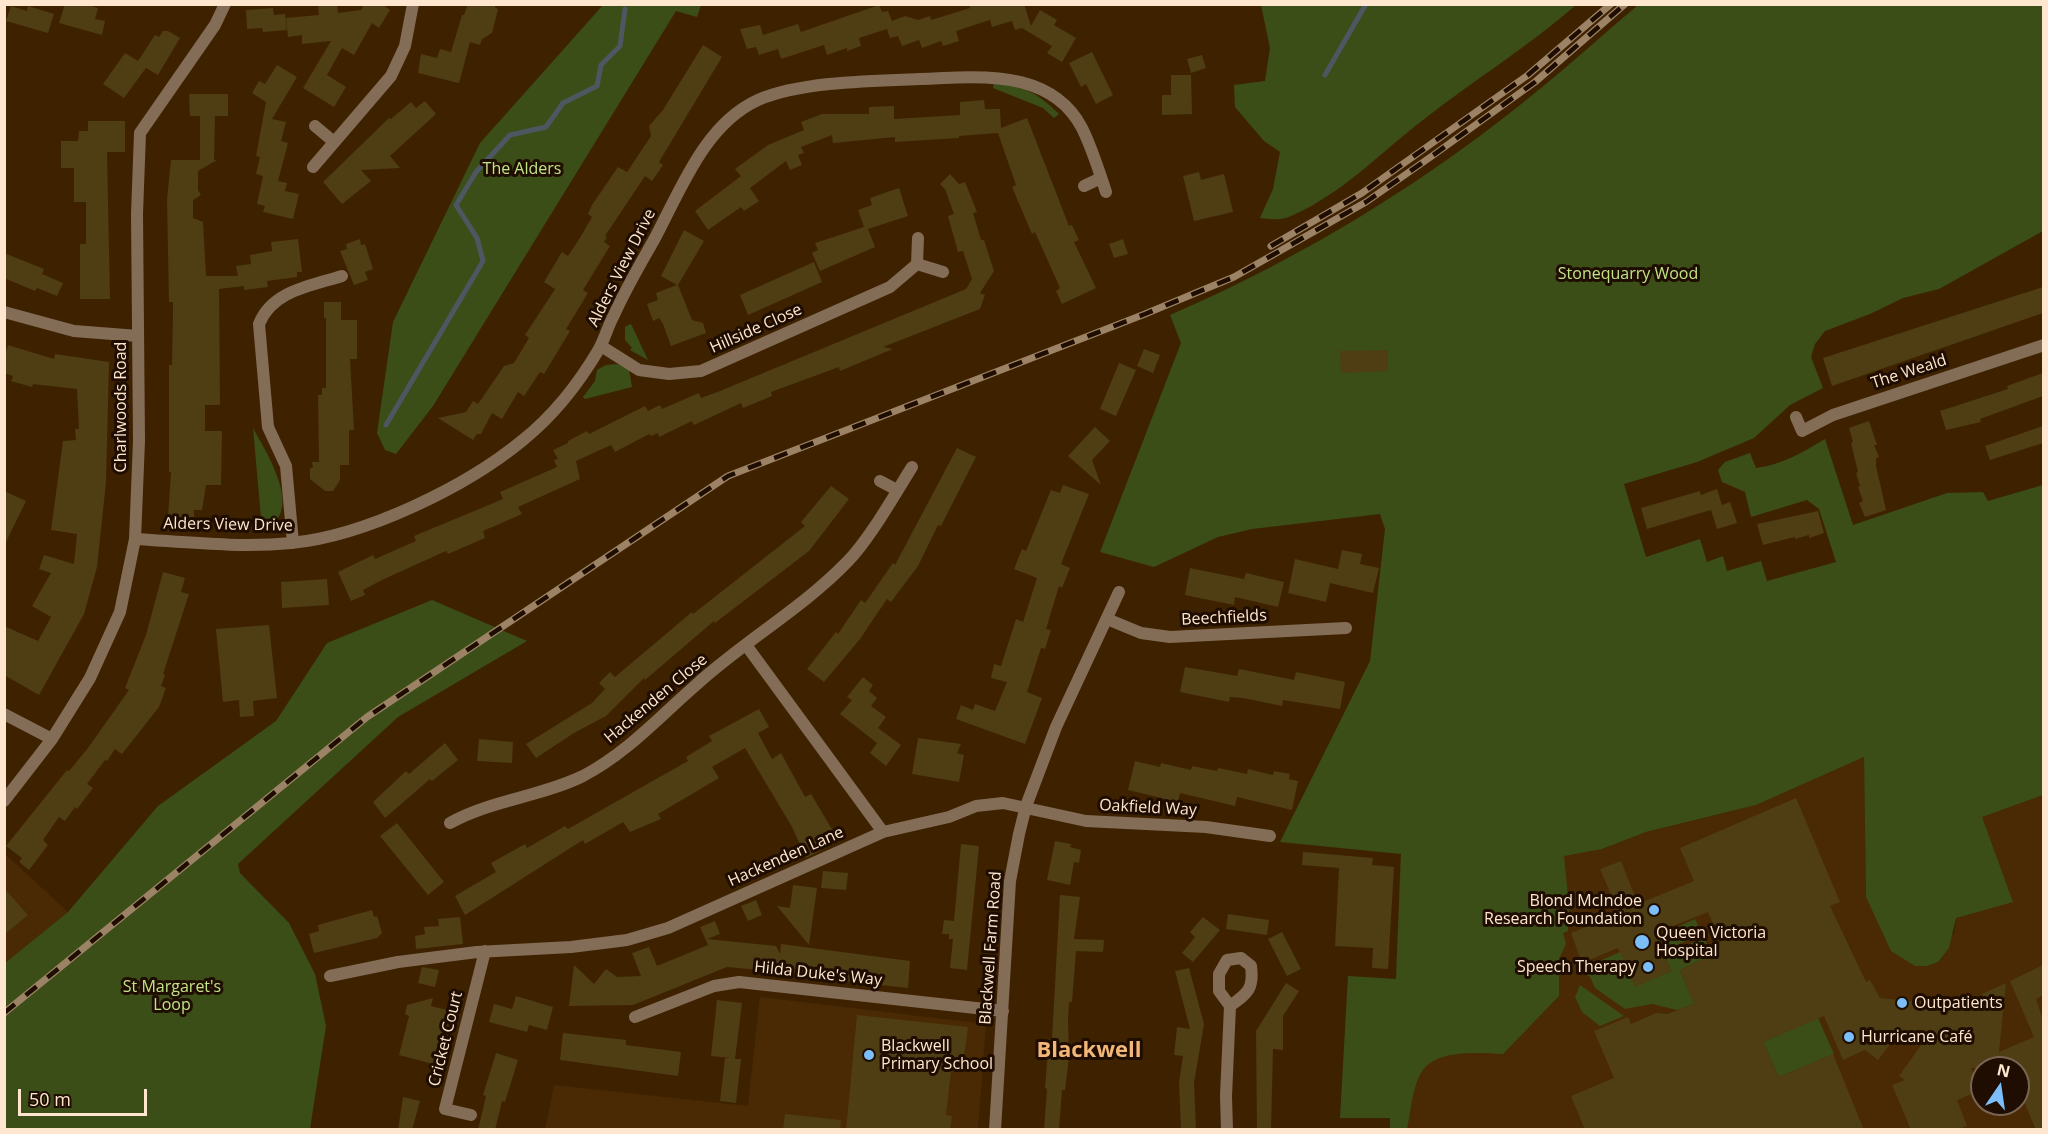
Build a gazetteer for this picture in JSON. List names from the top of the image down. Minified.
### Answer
{"streets":{"street":["Alders View Drive","Hillside Close","The Weald","Charlwoods Road","Beechfields","Hackenden Close","Oakfield Way","Hackenden Lane","Blackwell Farm Road","Hilda Duke's Way","Cricket Court"]},"crossings":[["Alders View Drive","Hillside Close"],["Alders View Drive","Charlwoods Road"],["Oakfield Way","Hackenden Lane"],["Oakfield Way","Blackwell Farm Road"],["Hackenden Lane","Blackwell Farm Road"],["Hackenden Lane","Cricket Court"],["Blackwell Farm Road","Hilda Duke's Way"]],"districts":["Blackwell"],"parks":["The Alders","Stonequarry Wood","St Margaret's Loop"],"places":["Blond McIndoe Research Foundation","Queen Victoria Hospital","Speech Therapy","Outpatients","Hurricane Café","Blackwell Primary School"],"scale_bar":"50 m","north":"top"}
